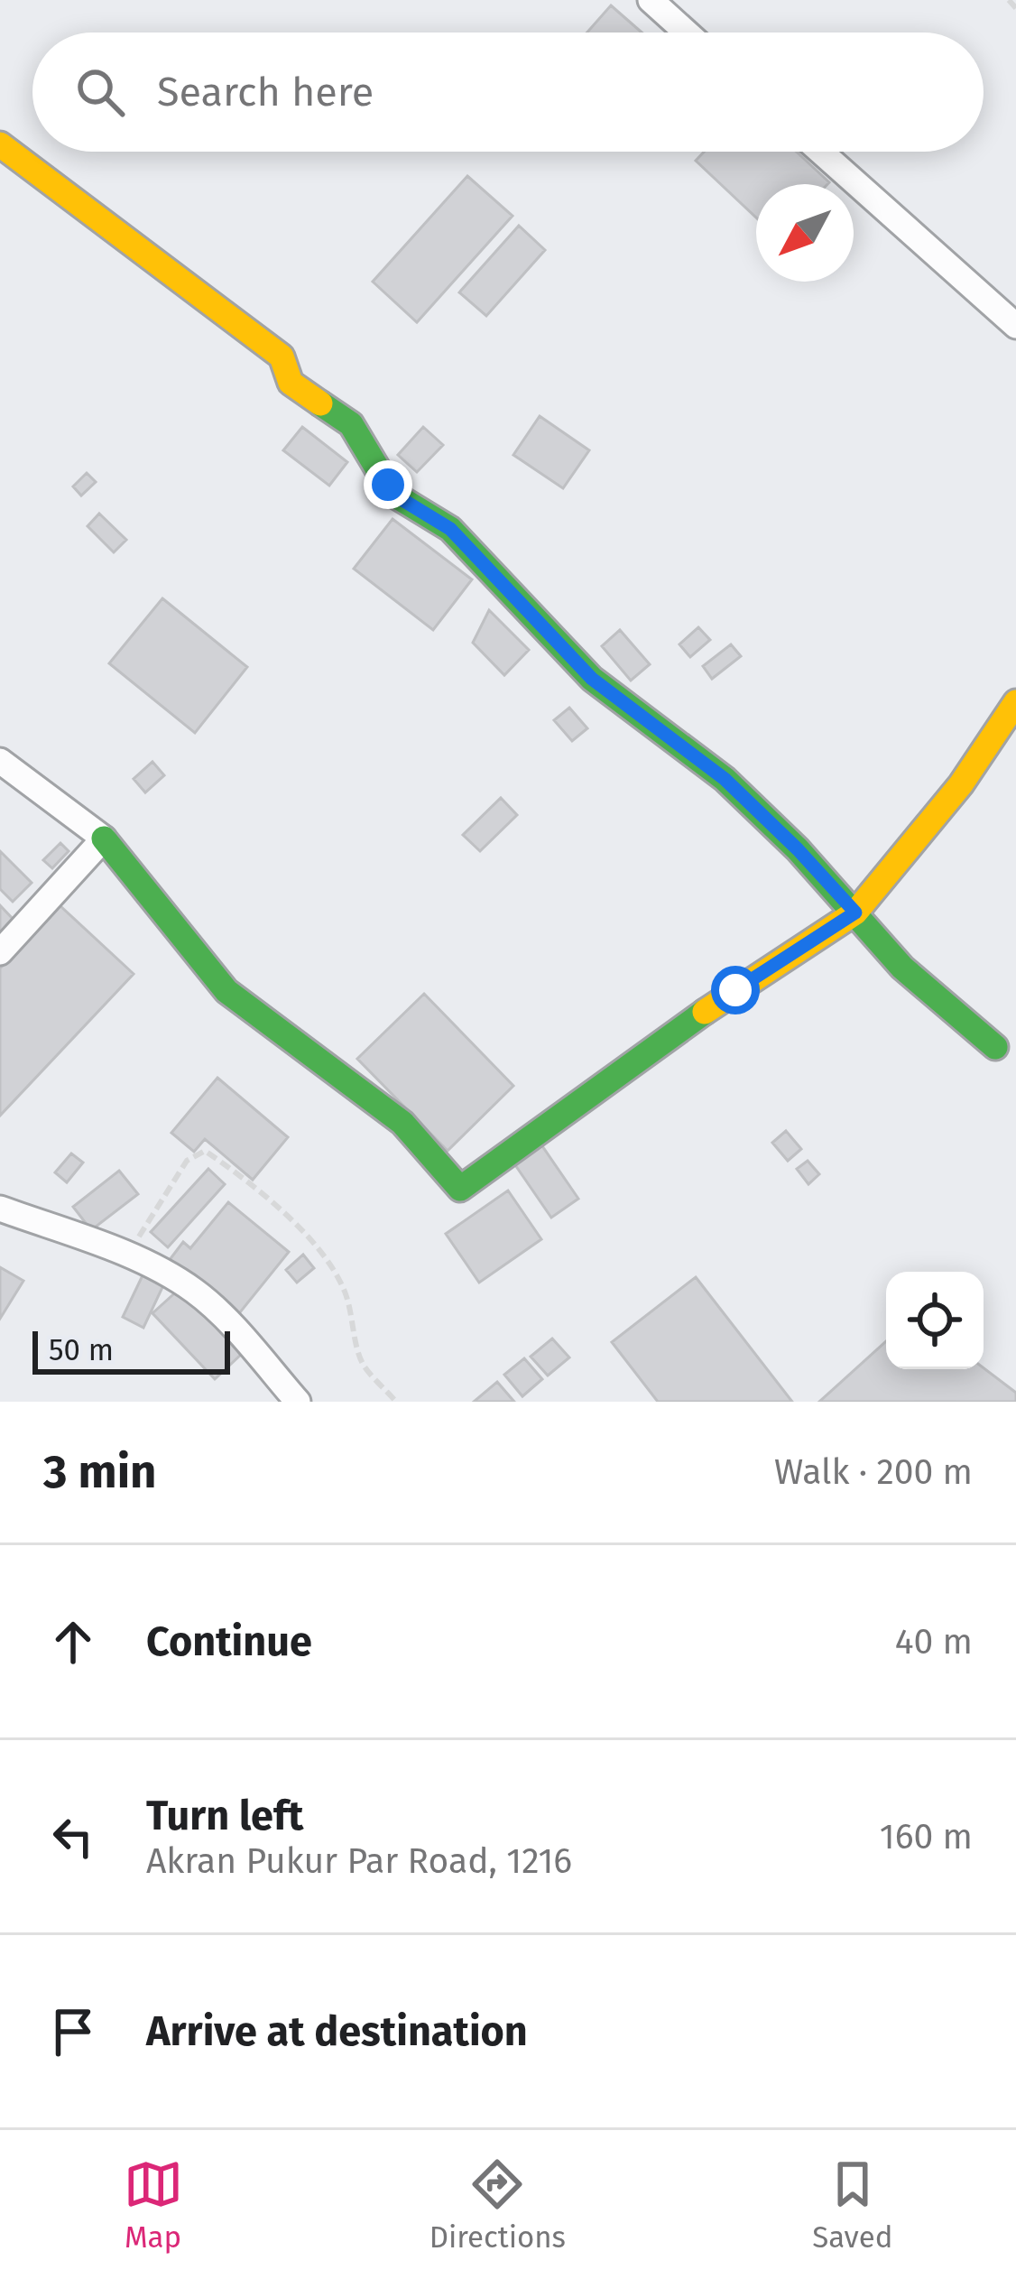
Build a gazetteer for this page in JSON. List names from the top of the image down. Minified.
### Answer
{"scale_bar":"50 m","north":"bottom left","page":{"search":"Search here","scale":"50 m","heading":["3 min","Walk · 200 m"],"list":[["Continue","40 m"],["Turn left","Akran Pukur Par Road, 1216","160 m"],"Arrive at destination"],"nav":["Map","Directions","Saved"]}}
